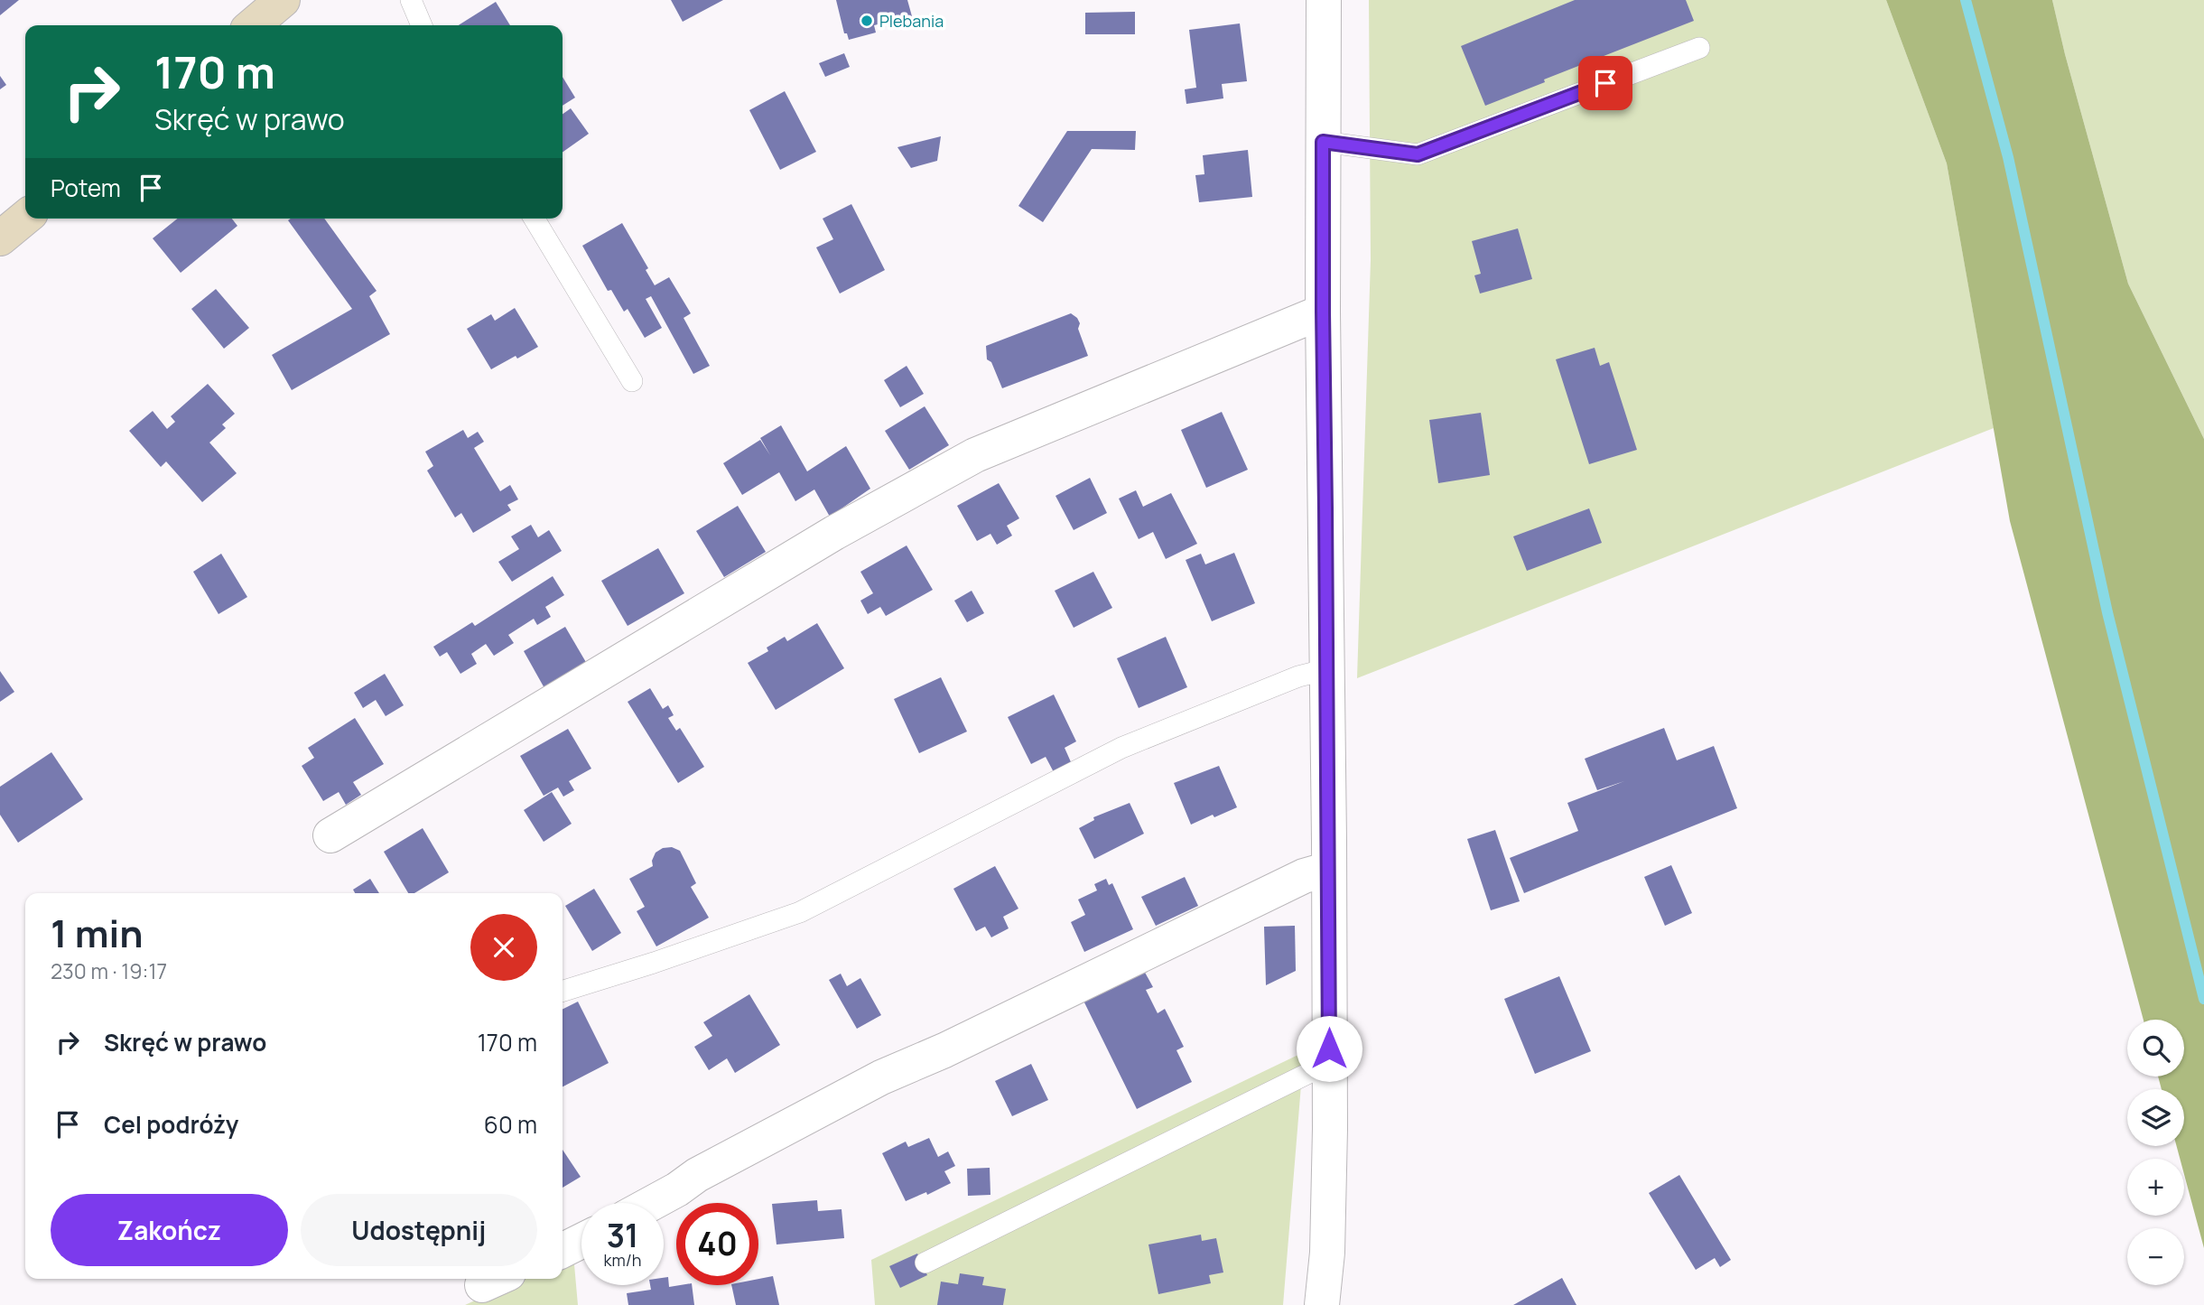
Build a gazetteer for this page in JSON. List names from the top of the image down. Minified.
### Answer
{"places":["Plebania"],"page":{"turn":["170 m","Skręć w prawo"],"then":"Potem","heading":["1 min","230 m · 19:17"],"list":[{"name":"Skręć w prawo","value":"170 m"},{"name":"Cel podróży","value":"60 m"}],"map_buttons":["+","−"],"buttons":["Zakończ","Udostępnij"],"speed":"31 km/h","limit":"40"}}
